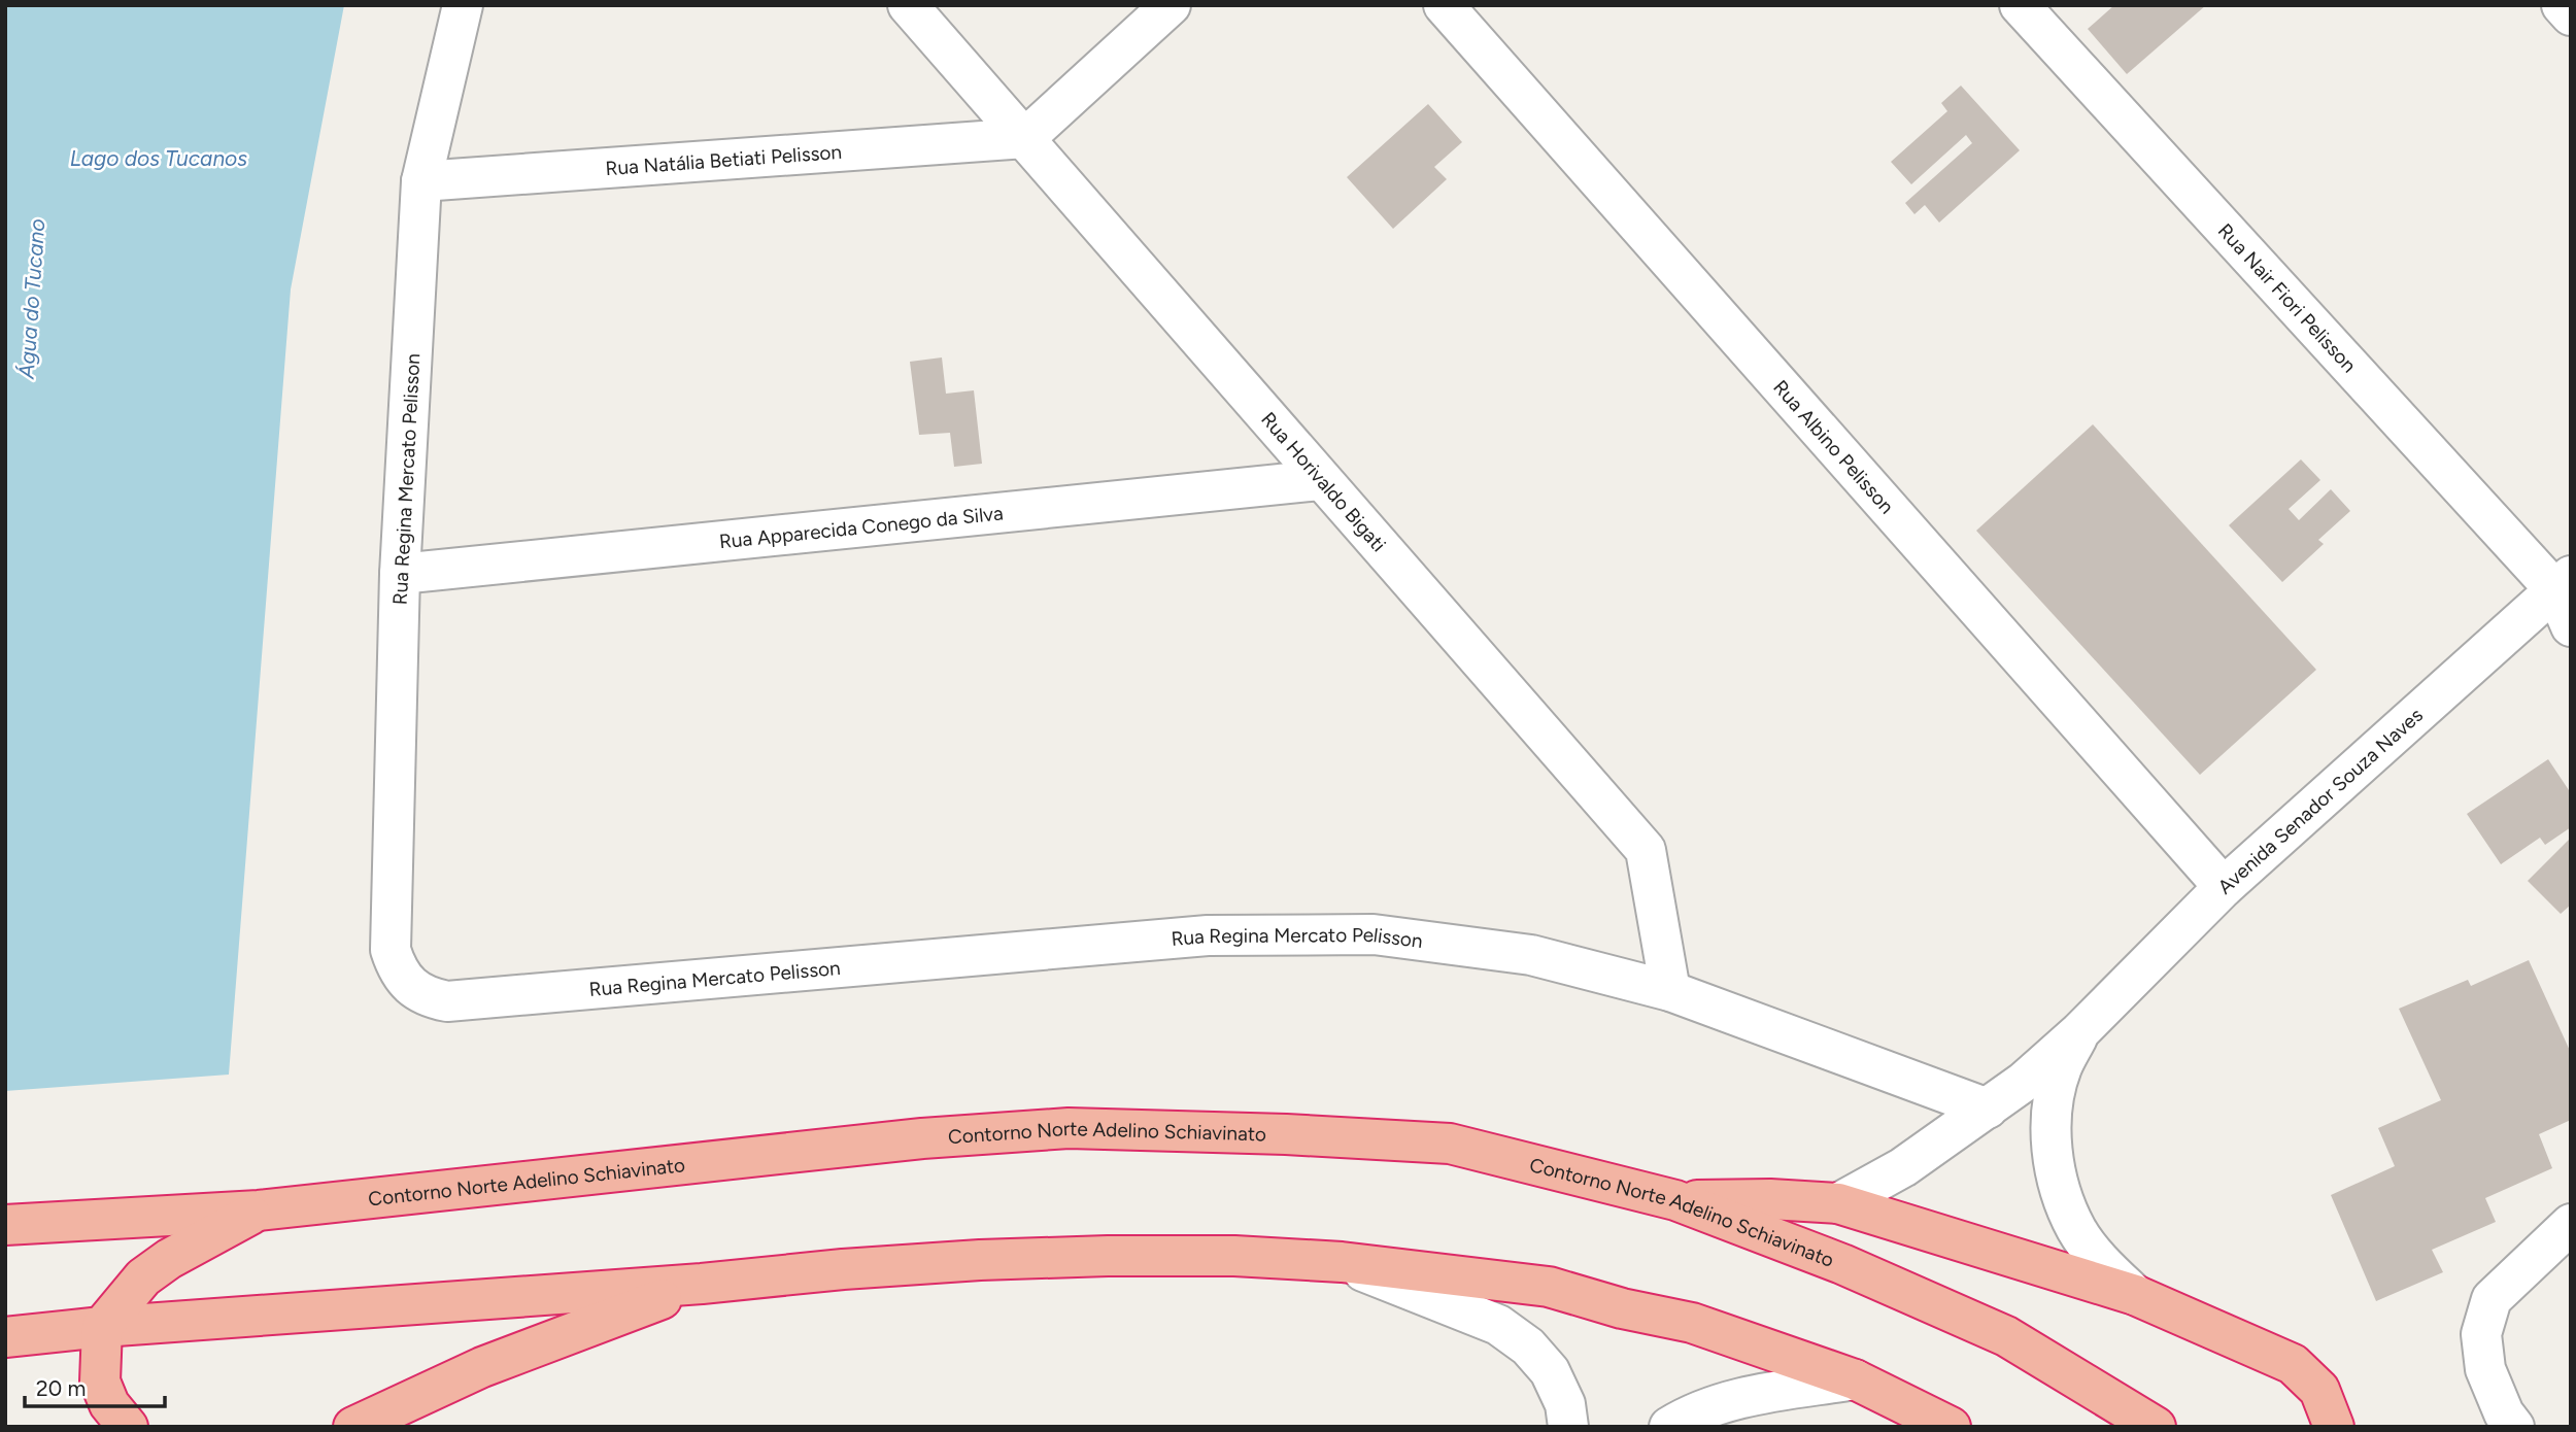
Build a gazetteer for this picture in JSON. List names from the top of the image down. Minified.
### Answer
{"streets":{"highway":["Contorno Norte Adelino Schiavinato"],"street":["Rua Natália Betiati Pelisson","Rua Nair Fiori Pelisson","Rua Albino Pelisson","Rua Regina Mercato Pelisson","Rua Horivaldo Bigati","Rua Apparecida Conego da Silva","Avenida Senador Souza Naves"]},"crossings":[["Rua Natália Betiati Pelisson","Rua Regina Mercato Pelisson"],["Rua Natália Betiati Pelisson","Rua Horivaldo Bigati"],["Rua Nair Fiori Pelisson","Avenida Senador Souza Naves"],["Rua Albino Pelisson","Avenida Senador Souza Naves"],["Rua Regina Mercato Pelisson","Rua Horivaldo Bigati"],["Rua Regina Mercato Pelisson","Rua Apparecida Conego da Silva"],["Rua Regina Mercato Pelisson","Avenida Senador Souza Naves"],["Rua Horivaldo Bigati","Rua Apparecida Conego da Silva"]],"water":["Lago dos Tucanos","Água do Tucano"],"scale_bar":"20 m"}
